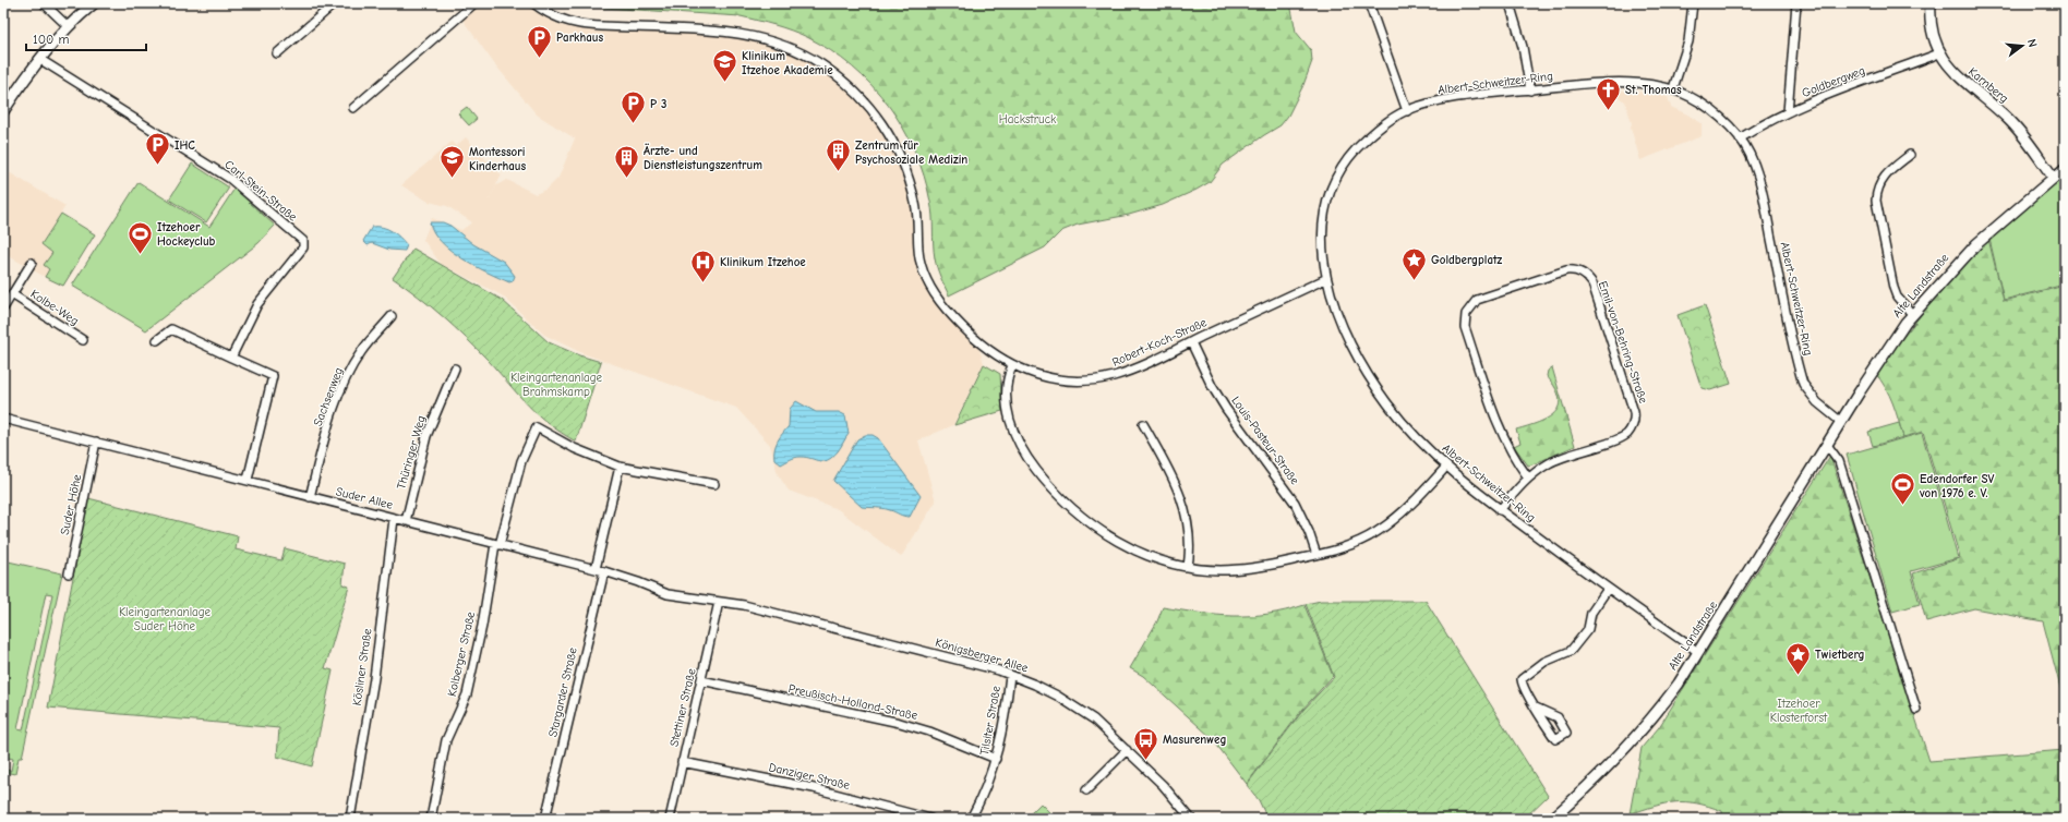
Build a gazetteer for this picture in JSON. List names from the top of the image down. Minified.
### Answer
{"streets":{"street":["Goldbergweg","Albert-Schweitzer-Ring","Karnberg","Carl-Stein-Straße","Alte Landstraße","Kolbe-Weg","Robert-Koch-Straße","Emil-von-Behring-Straße","Sachsenweg","Louis-Pasteur-Straße","Thüringer Weg","Suder Allee","Suder Höhe","Kolberger Straße","Königsberger Allee","Kösliner Straße","Stargarder Straße","Preußisch-Holland-Straße","Stettiner Straße","Tilsiter Straße","Danziger Straße"]},"crossings":[["Goldbergweg","Albert-Schweitzer-Ring"],["Goldbergweg","Karnberg"],["Albert-Schweitzer-Ring","Alte Landstraße"],["Albert-Schweitzer-Ring","Robert-Koch-Straße"],["Albert-Schweitzer-Ring","Emil-von-Behring-Straße"],["Karnberg","Alte Landstraße"],["Robert-Koch-Straße","Louis-Pasteur-Straße"],["Sachsenweg","Suder Allee"],["Thüringer Weg","Suder Allee"],["Suder Allee","Suder Höhe"],["Suder Allee","Kolberger Straße"],["Suder Allee","Königsberger Allee"],["Suder Allee","Kösliner Straße"],["Suder Allee","Stargarder Straße"],["Suder Allee","Stettiner Straße"],["Königsberger Allee","Stettiner Straße"],["Königsberger Allee","Tilsiter Straße"],["Preußisch-Holland-Straße","Stettiner Straße"],["Preußisch-Holland-Straße","Tilsiter Straße"],["Stettiner Straße","Danziger Straße"]],"parks":["Hackstruck","Kleingartenanlage Brahmskamp","Kleingartenanlage Suder Höhe","Itzehoer Klosterforst"],"places":{"parking":["Parkhaus","P 3","IHC"],"school or university":["Klinikum Itzehoe Akademie","Montessori Kinderhaus"],"church":["St. Thomas"],"building":["Zentrum für Psychosoziale Medizin","Ärzte- und Dienstleistungszentrum"],"sports":["Itzehoer Hockeyclub","Edendorfer SV von 1976 e. V."],"place":["Goldbergplatz","Twietberg"],"hospital":["Klinikum Itzehoe"],"bus stop":["Masurenweg"]},"scale_bar":"100 m","north":"right"}
